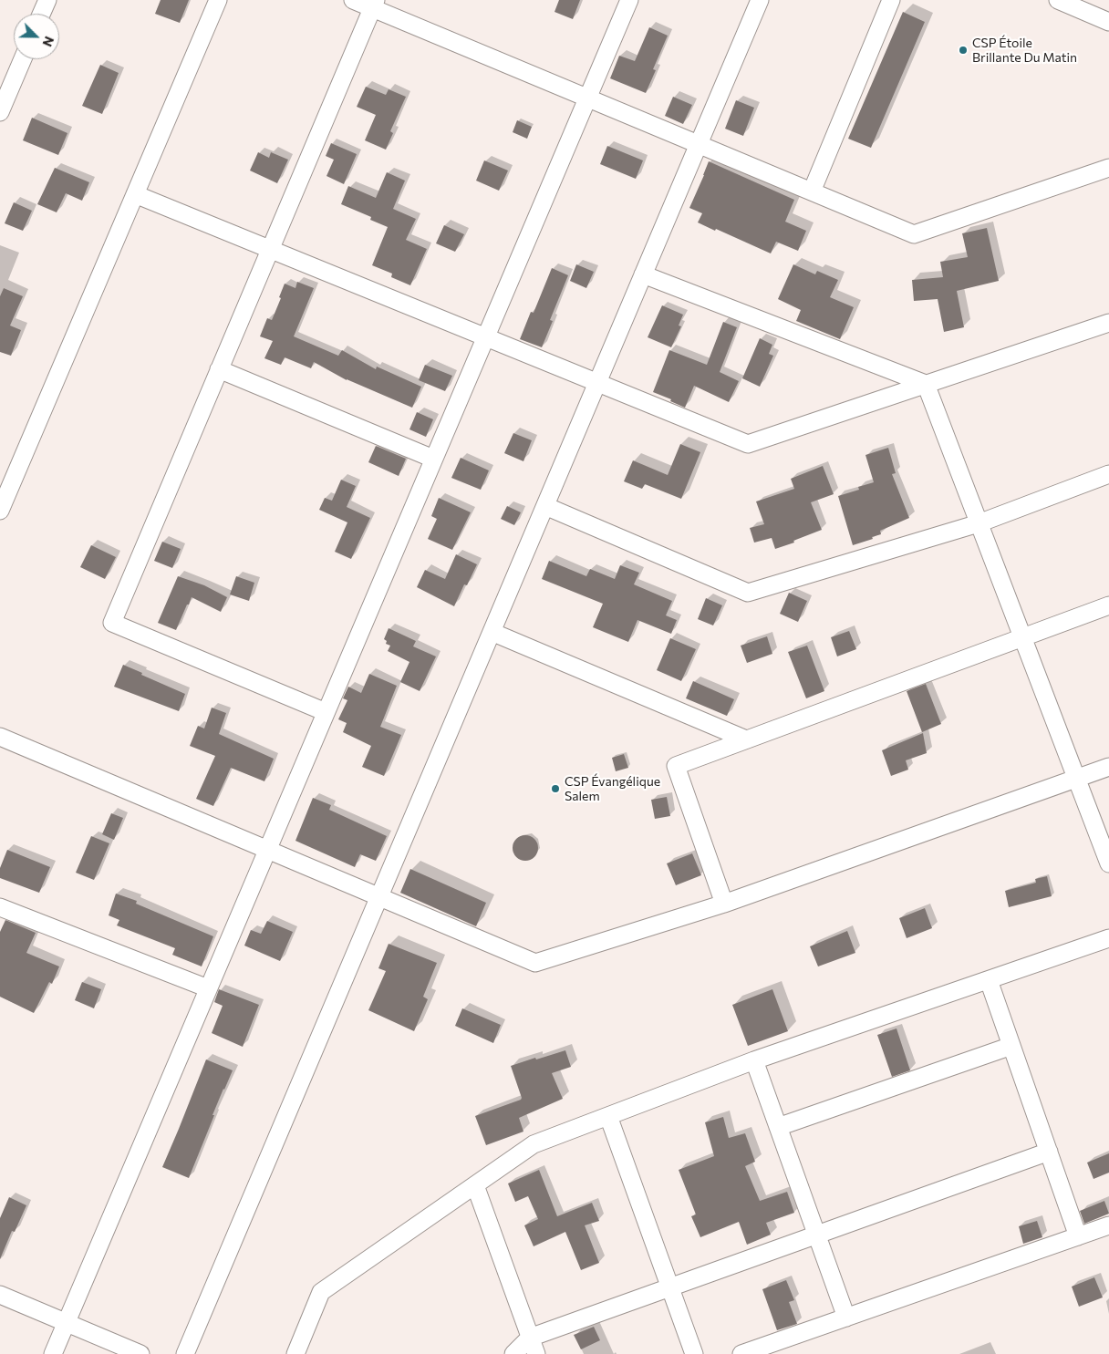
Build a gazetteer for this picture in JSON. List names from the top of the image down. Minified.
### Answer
{"places":["CSP Étoile Brillante Du Matin","CSP Évangélique Salem"],"north":"bottom right"}
